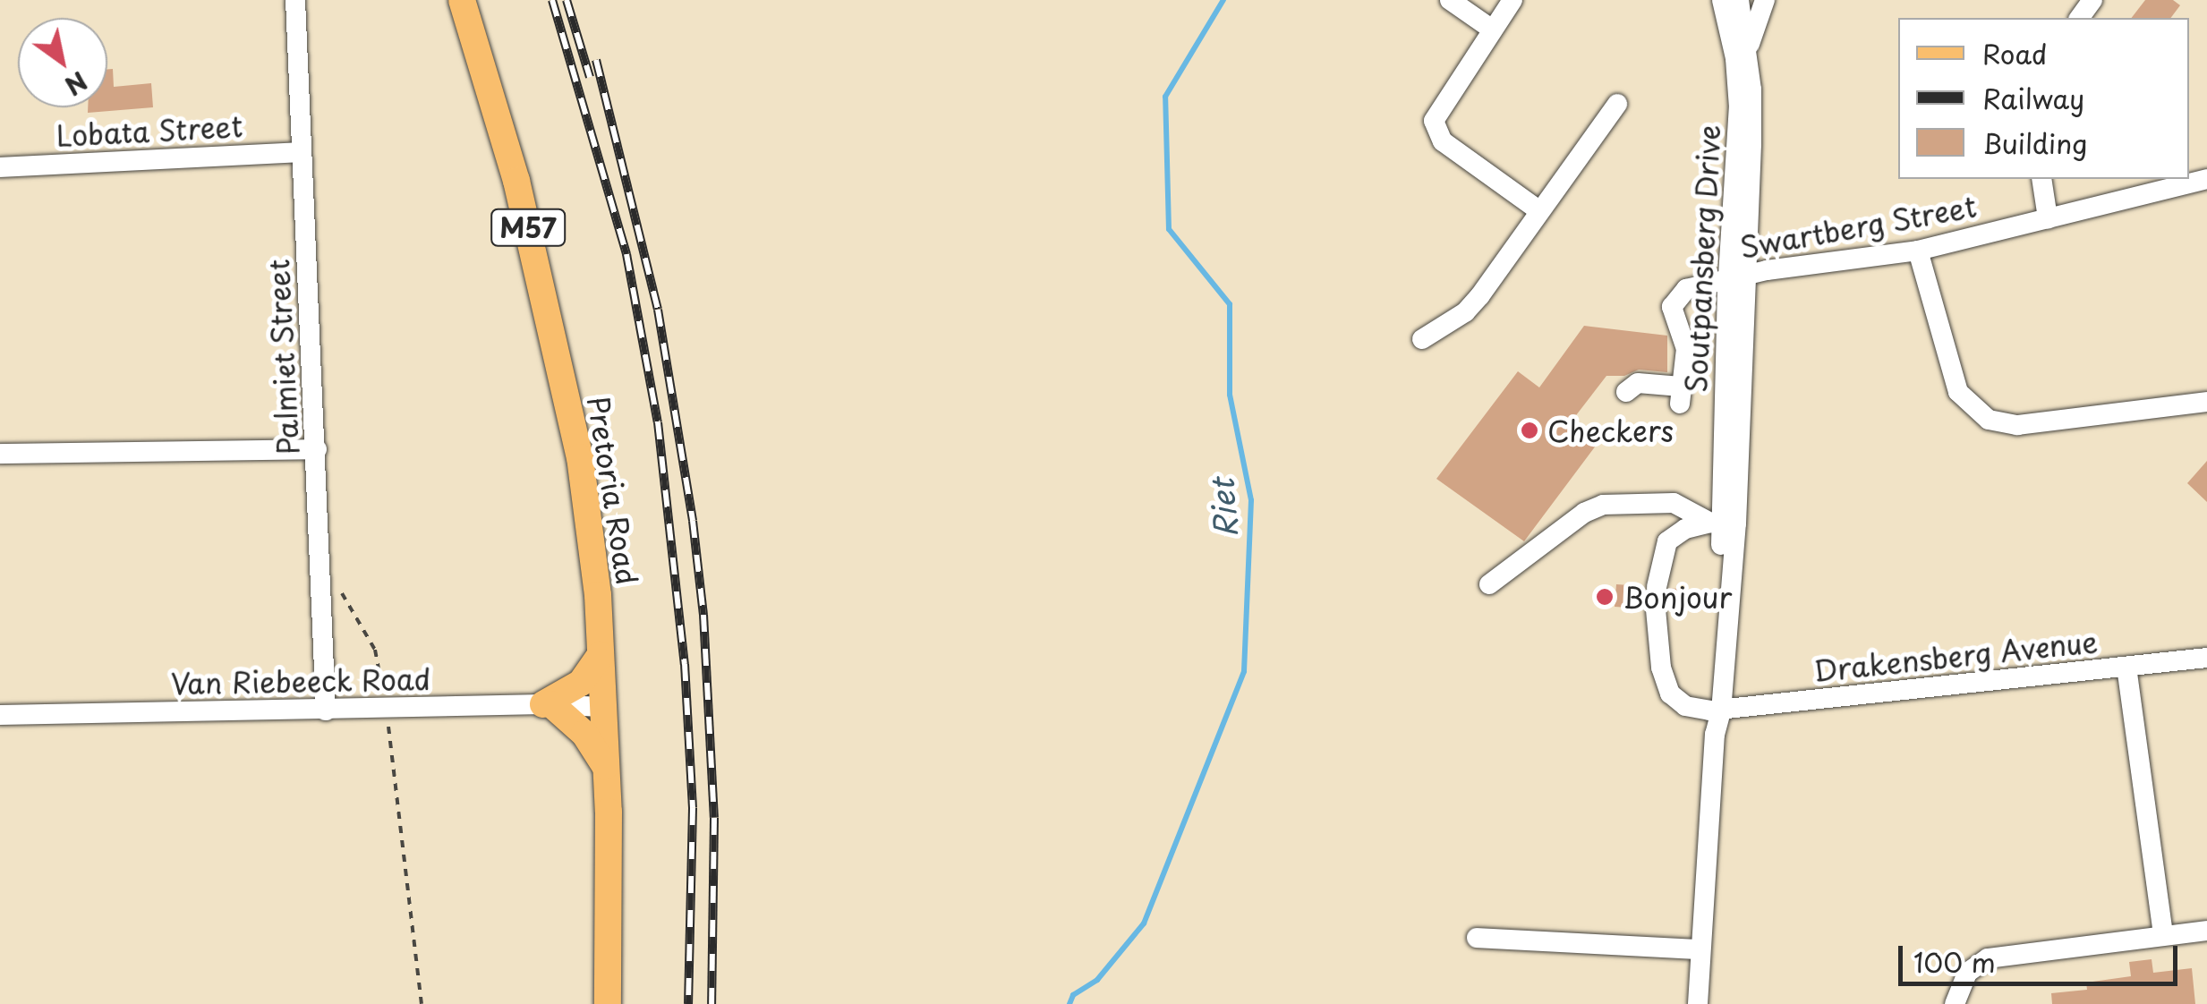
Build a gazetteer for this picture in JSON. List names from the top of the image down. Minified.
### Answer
{"streets":{"main road":["M57","Pretoria Road"],"street":["Lobata Street","Swartberg Street","Soutpansberg Drive","Palmiet Street","Drakensberg Avenue","Van Riebeeck Road"]},"crossings":[["Lobata Street","Palmiet Street"],["Swartberg Street","Soutpansberg Drive"],["Soutpansberg Drive","Drakensberg Avenue"],["Palmiet Street","Van Riebeeck Road"],["Pretoria Road","Van Riebeeck Road"]],"water":["Riet"],"places":["Checkers","Bonjour"],"legend":["Road","Railway","Building"],"scale_bar":"100 m","north":"bottom right"}
